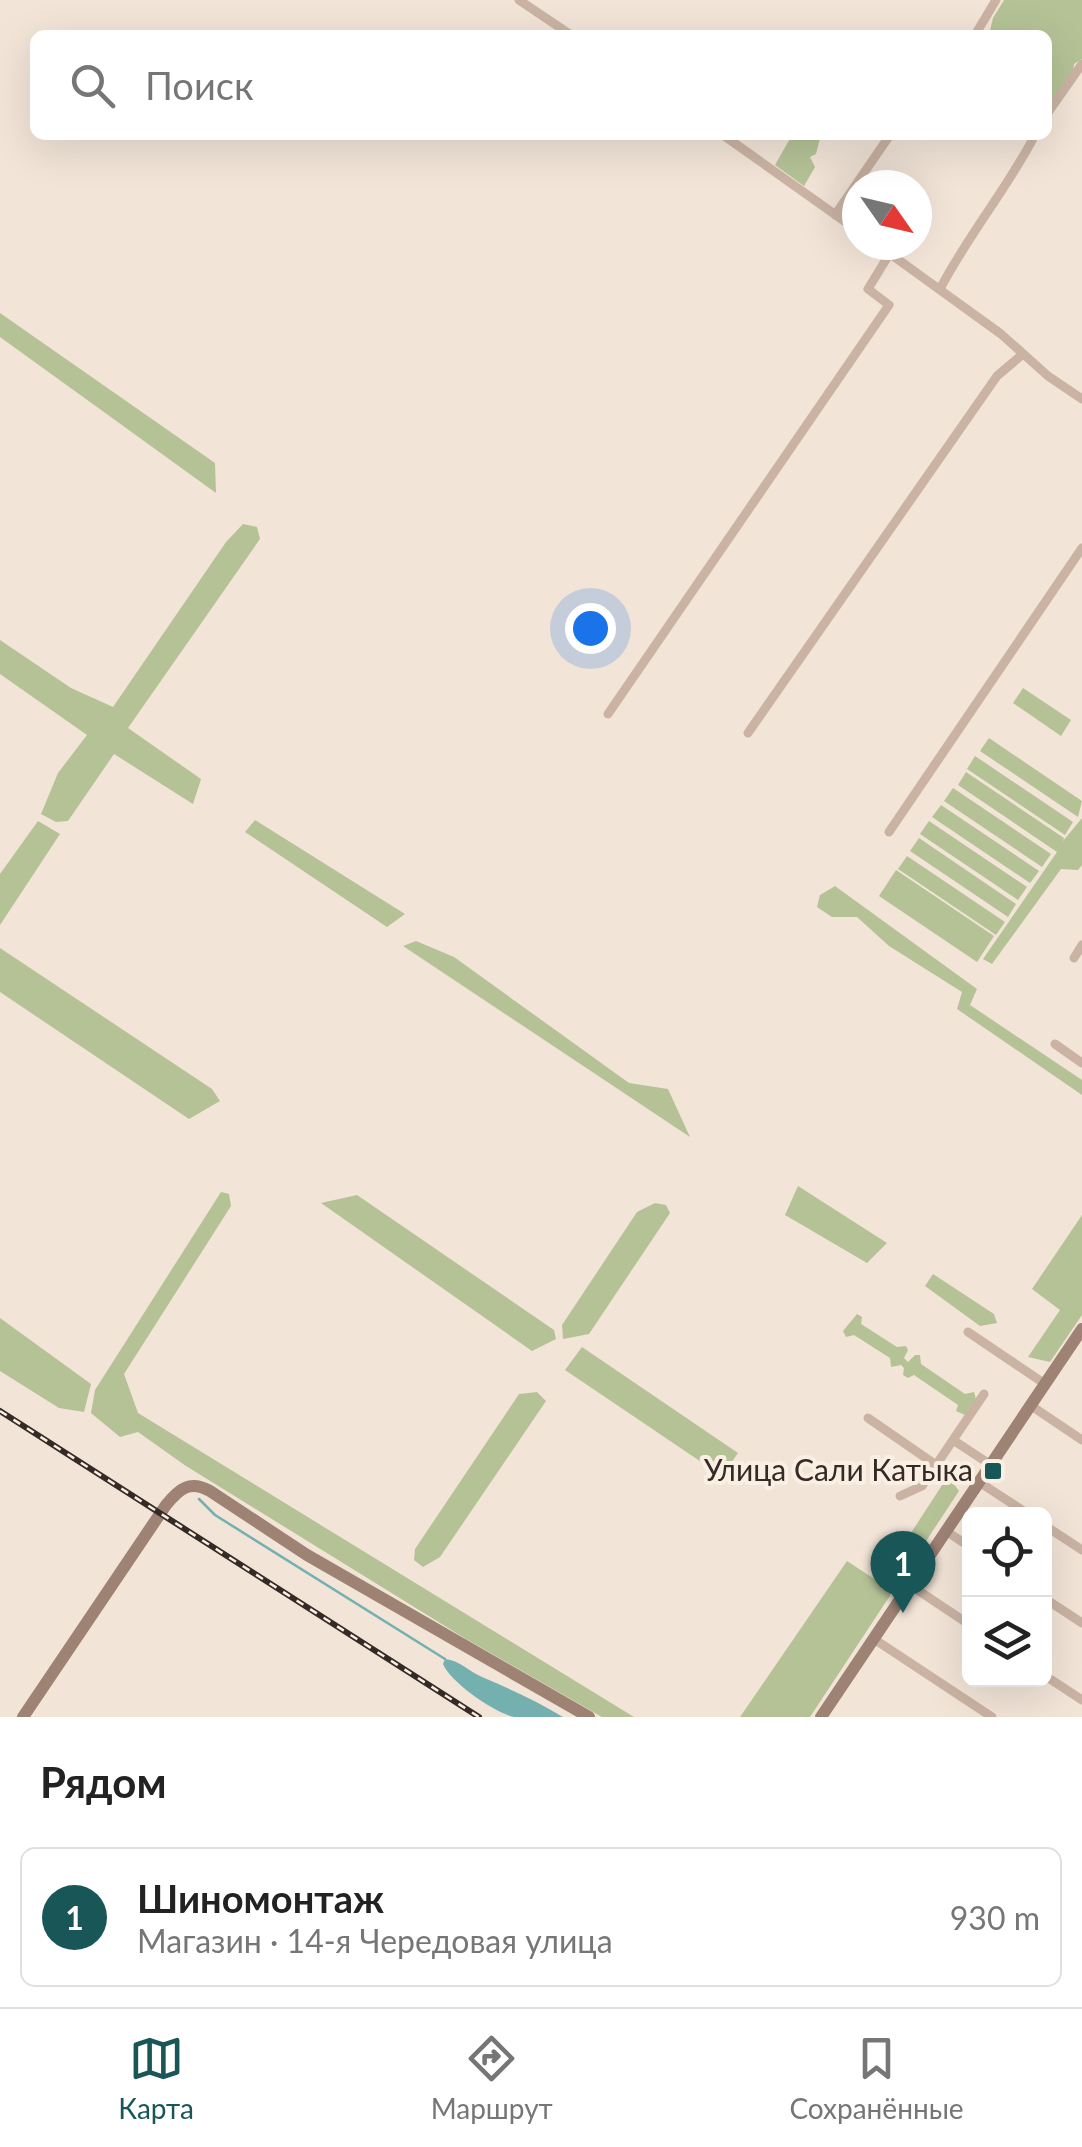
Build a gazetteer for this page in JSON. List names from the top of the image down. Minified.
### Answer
{"places":{"transit":["Улица Сали Катыка"]},"north":"bottom right","page":{"search":"Поиск","pins":"1","heading":"Рядом","list":[{"mark":"1","name":"Шиномонтаж","note":"Магазин · 14-я Чередовая улица","value":"930 m"}],"nav":["Карта","Маршрут","Сохранённые"]}}
